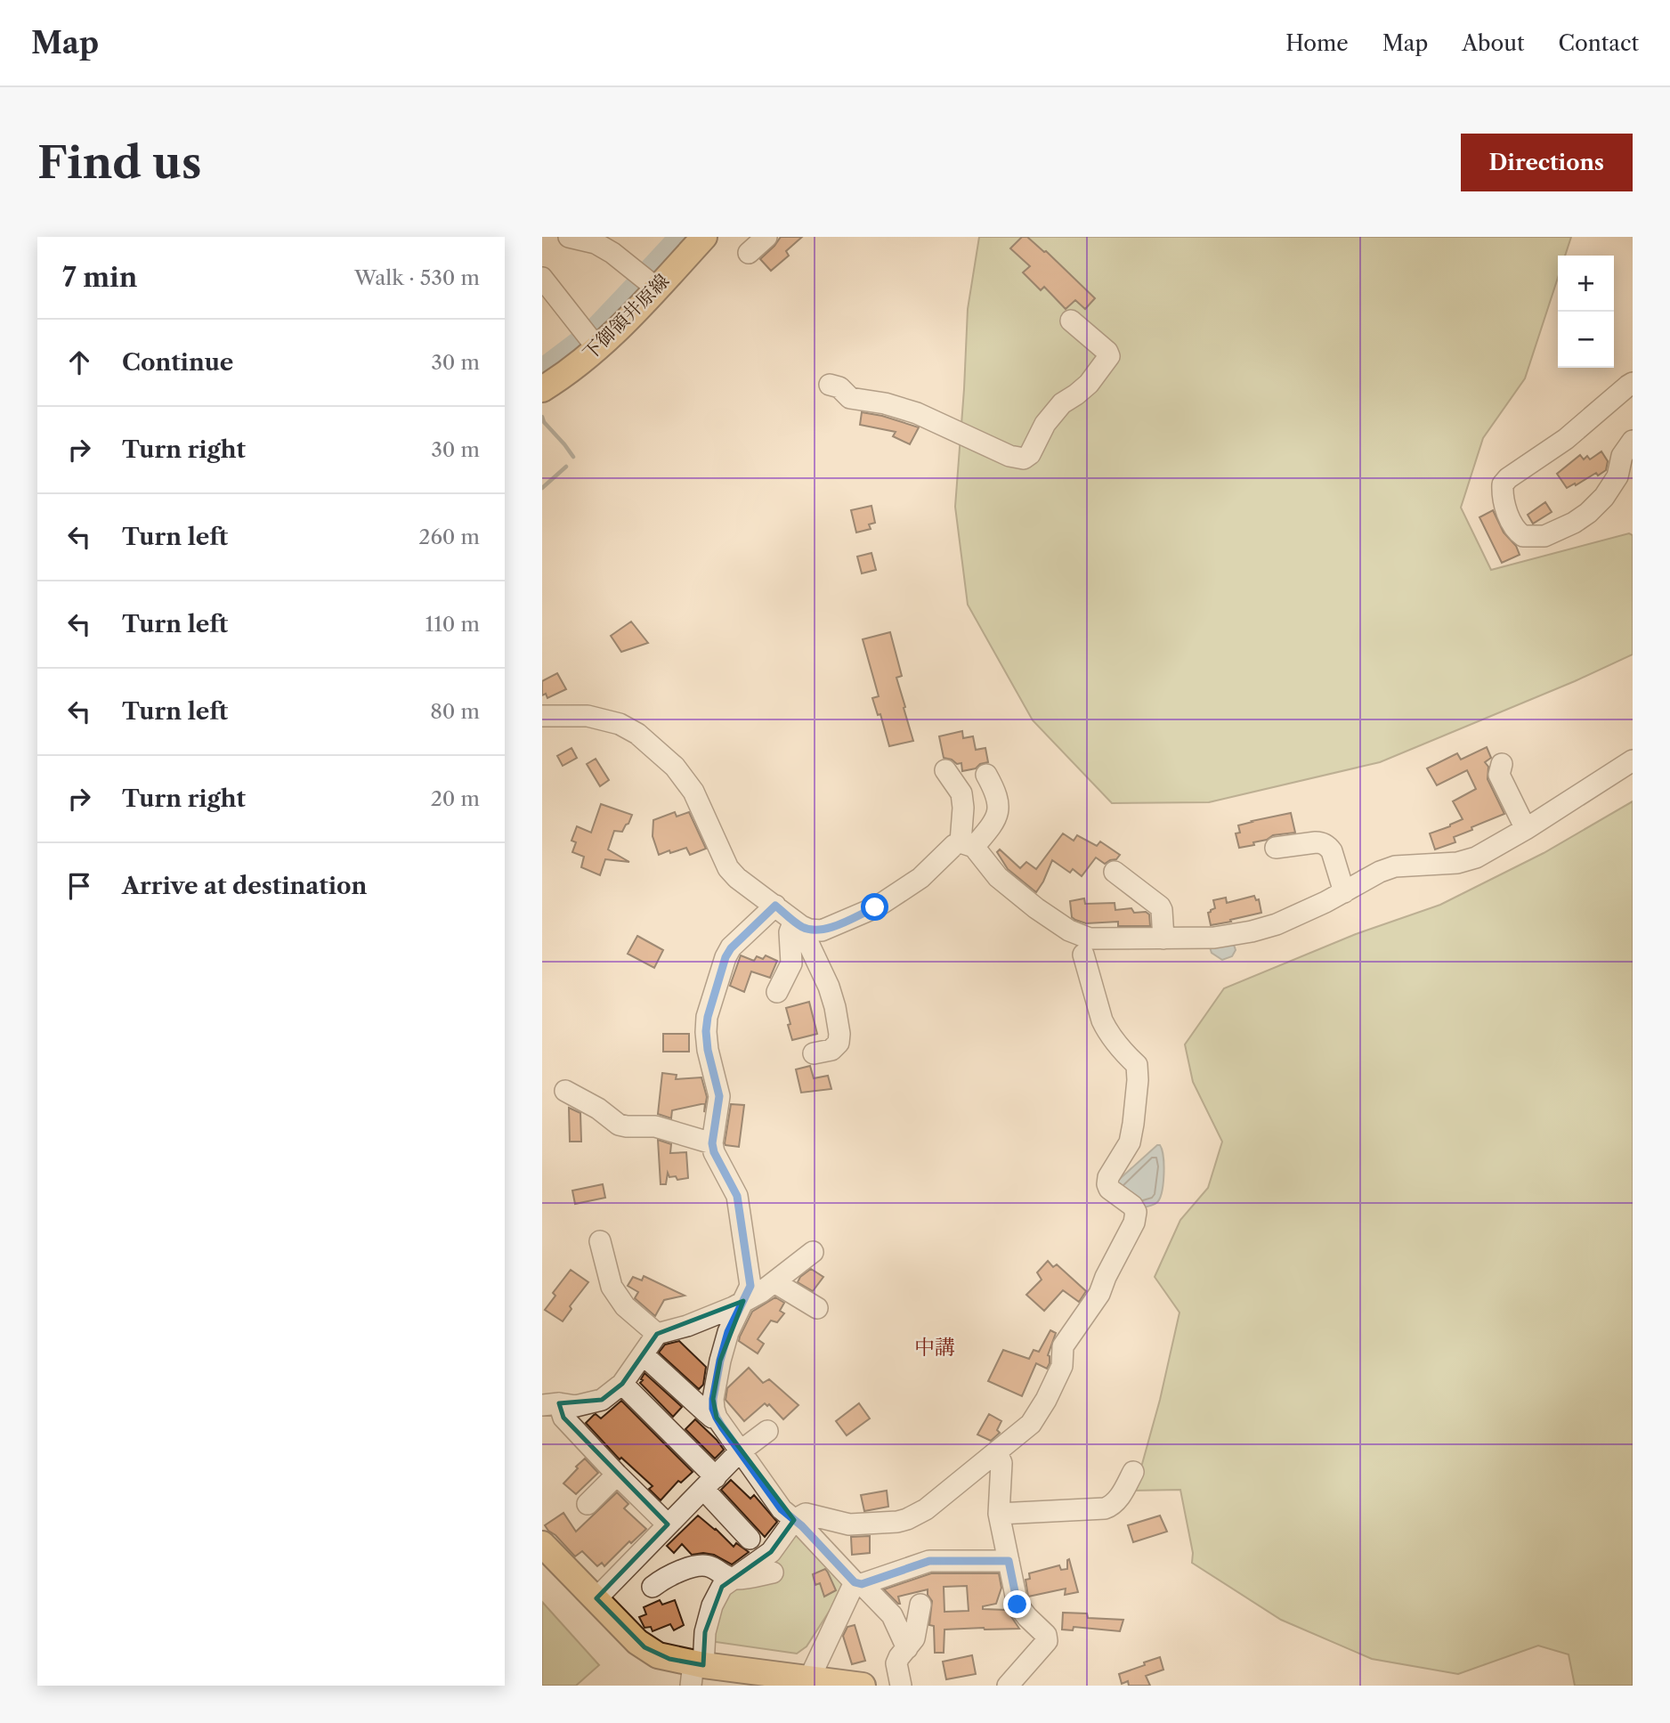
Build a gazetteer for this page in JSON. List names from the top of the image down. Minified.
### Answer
{"streets":{"main road":["下御領井原線"]},"districts":["中講"],"page":{"header":"Map","nav":["Home","Map","About","Contact"],"buttons":"Directions","title":"Find us","heading":["7 min","Walk · 530 m"],"map_buttons":["+","−"],"list":[["Continue","30 m"],["Turn right","30 m"],["Turn left","260 m"],["Turn left","110 m"],["Turn left","80 m"],["Turn right","20 m"],"Arrive at destination"]}}
